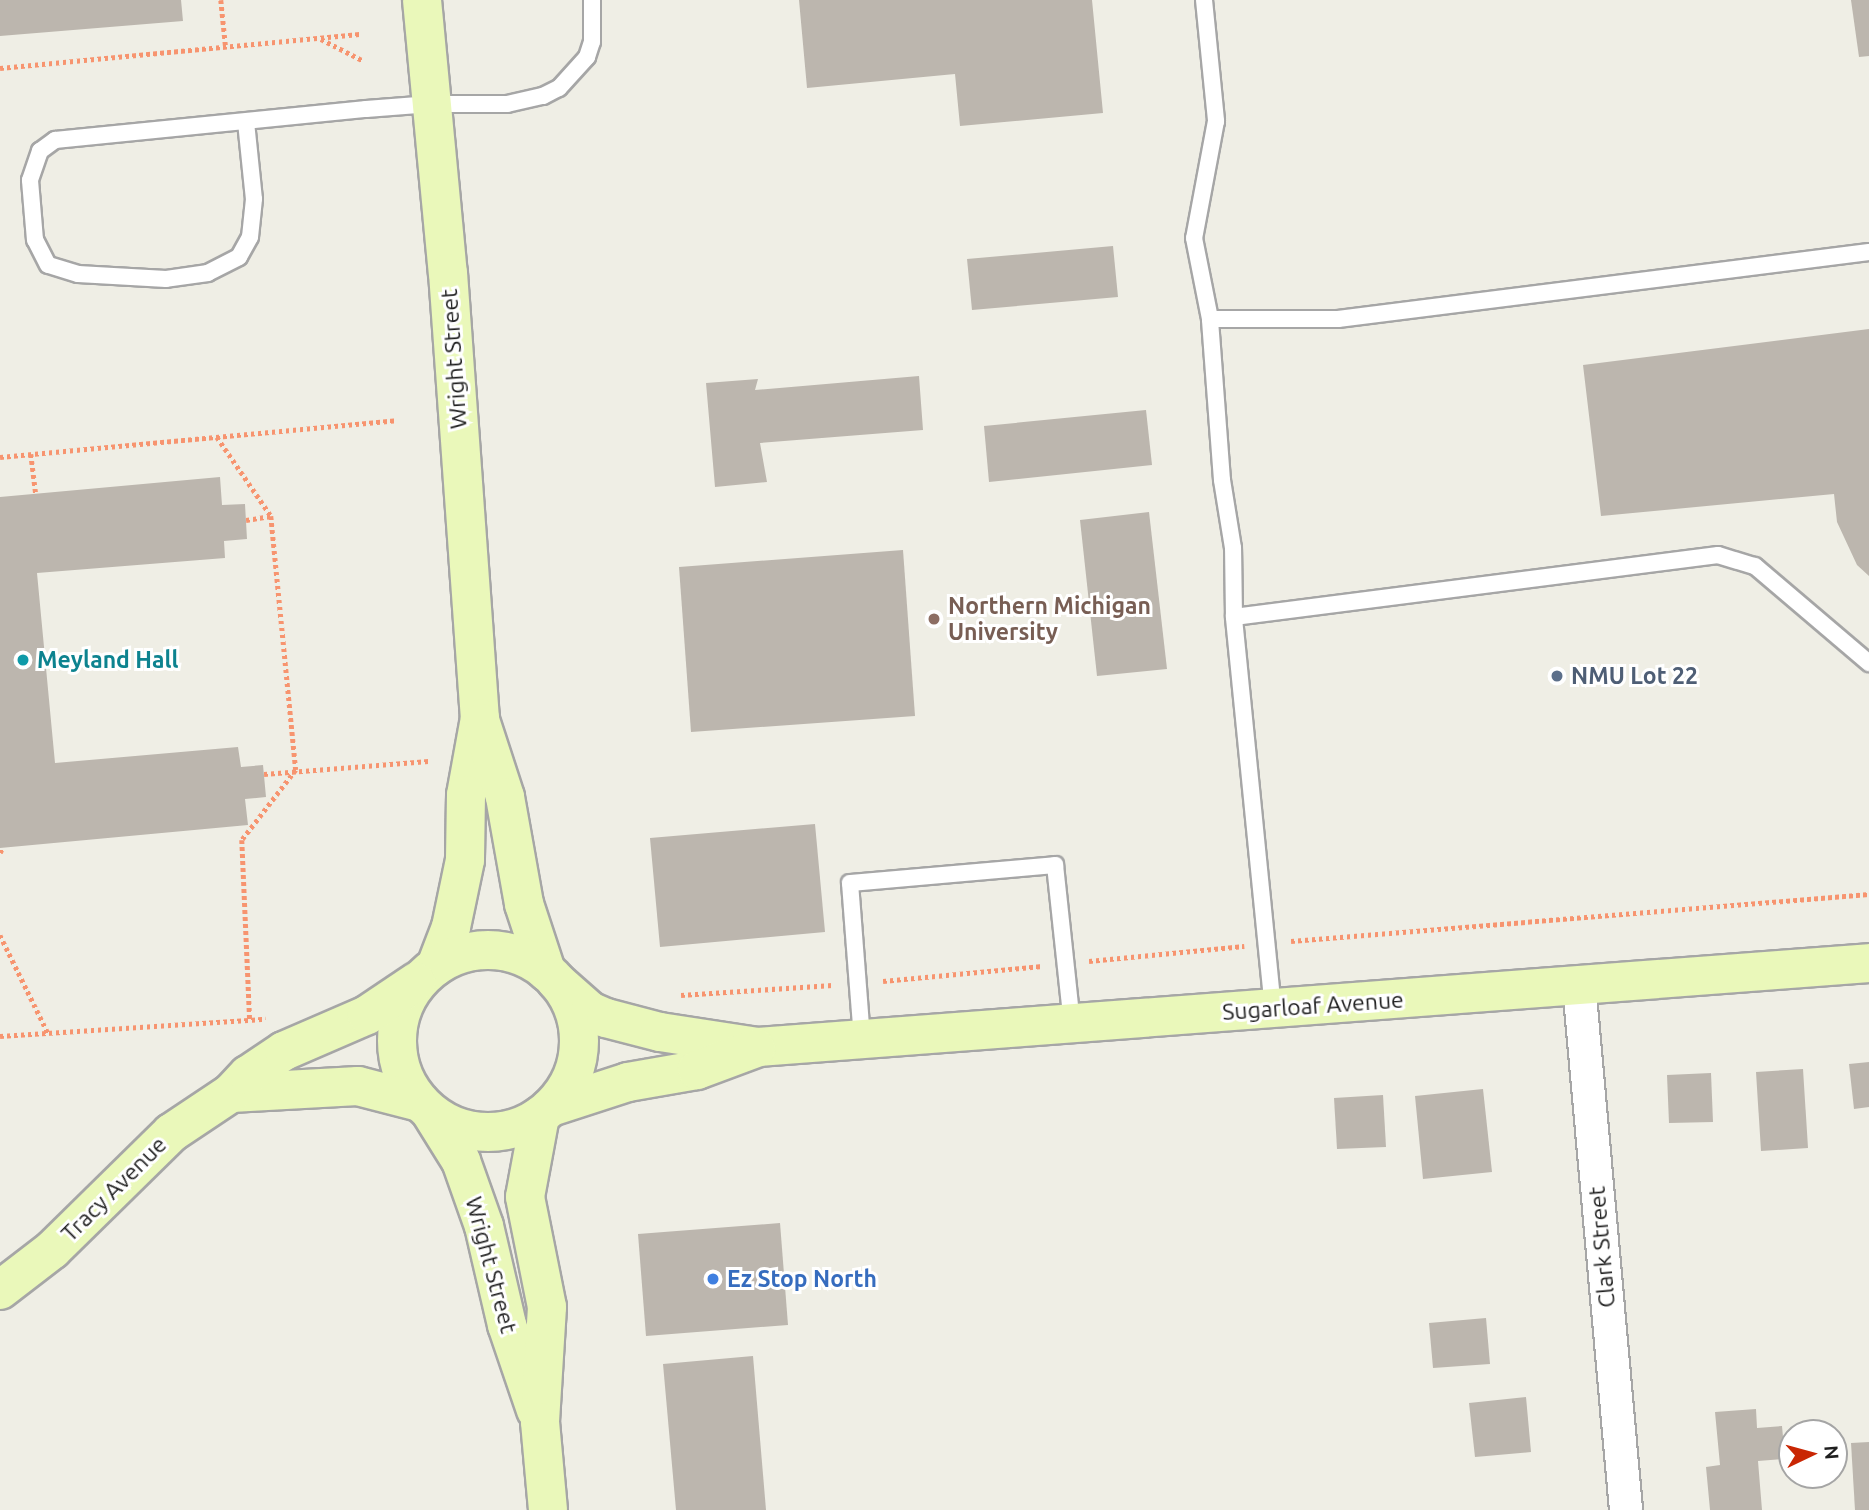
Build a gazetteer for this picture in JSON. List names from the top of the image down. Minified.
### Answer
{"streets":{"main road":["Wright Street","Sugarloaf Avenue","Tracy Avenue"],"street":["Clark Street"]},"crossings":[["Wright Street","Sugarloaf Avenue"],["Wright Street","Tracy Avenue"],["Sugarloaf Avenue","Tracy Avenue"],["Sugarloaf Avenue","Clark Street"]],"places":["Northern Michigan University","Meyland Hall","NMU Lot 22","Ez Stop North"],"north":"right"}
